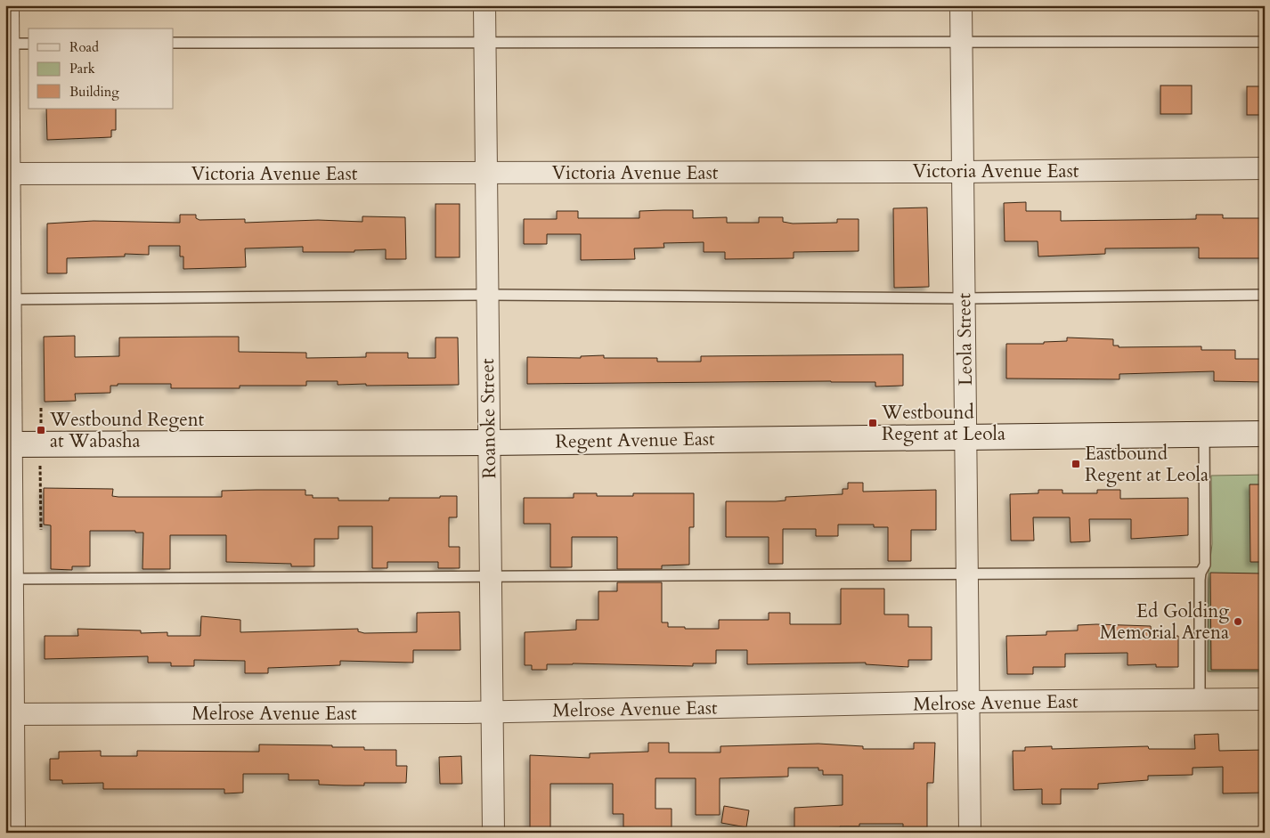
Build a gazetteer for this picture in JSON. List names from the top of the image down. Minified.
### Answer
{"streets":{"street":["Victoria Avenue East","Leola Street","Roanoke Street","Regent Avenue East","Melrose Avenue East"]},"crossings":[["Victoria Avenue East","Leola Street"],["Victoria Avenue East","Roanoke Street"],["Leola Street","Regent Avenue East"],["Leola Street","Melrose Avenue East"],["Roanoke Street","Regent Avenue East"],["Roanoke Street","Melrose Avenue East"]],"places":{"transit":["Westbound Regent at Leola","Westbound Regent at Wabasha","Eastbound Regent at Leola"],"other":["Ed Golding Memorial Arena"]},"legend":["Road","Park","Building"]}
